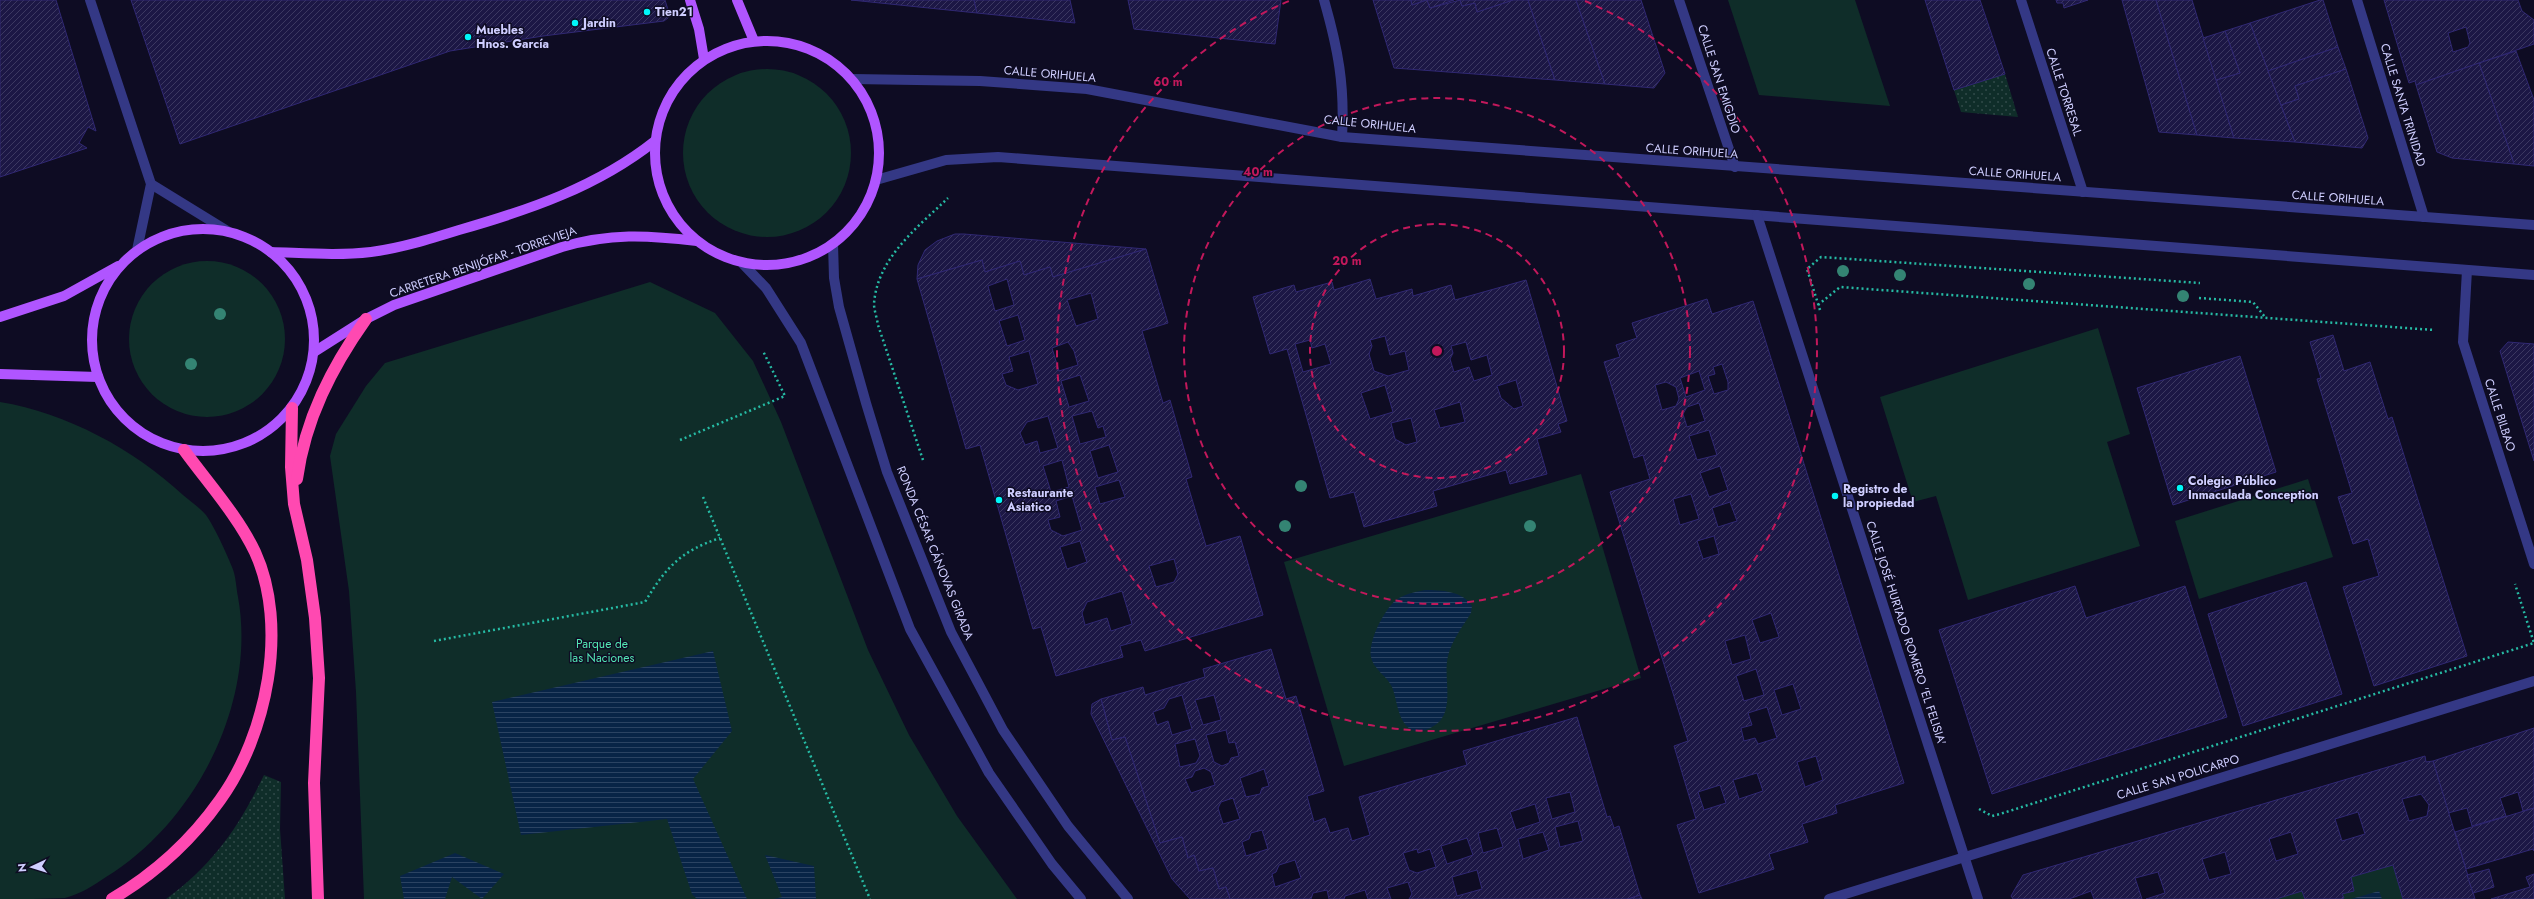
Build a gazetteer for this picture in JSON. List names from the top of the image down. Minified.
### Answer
{"streets":{"main road":["CARRETERA BENIJÓFAR - TORREVIEJA"],"street":["CALLE ORIHUELA","CALLE SAN EMIGDIO","CALLE TORRESAL","CALLE SANTA TRINIDAD","CALLE BILBAO","RONDA CÉSAR CÁNOVAS GIRADA","CALLE JOSÉ HURTADO ROMERO 'EL FELISIA'","CALLE SAN POLICARPO"]},"crossings":[["CALLE ORIHUELA","CALLE SAN EMIGDIO"],["CALLE ORIHUELA","CALLE TORRESAL"],["CALLE ORIHUELA","CALLE SANTA TRINIDAD"],["CALLE JOSÉ HURTADO ROMERO 'EL FELISIA'","CALLE SAN POLICARPO"]],"parks":["Parque de las Naciones"],"places":["Tien21","Jardin","Muebles Hnos. García","Colegio Público Inmaculada Conception","Registro de la propiedad","Restaurante Asiatico"],"north":"left","rings":["60 m","40 m","20 m"]}
